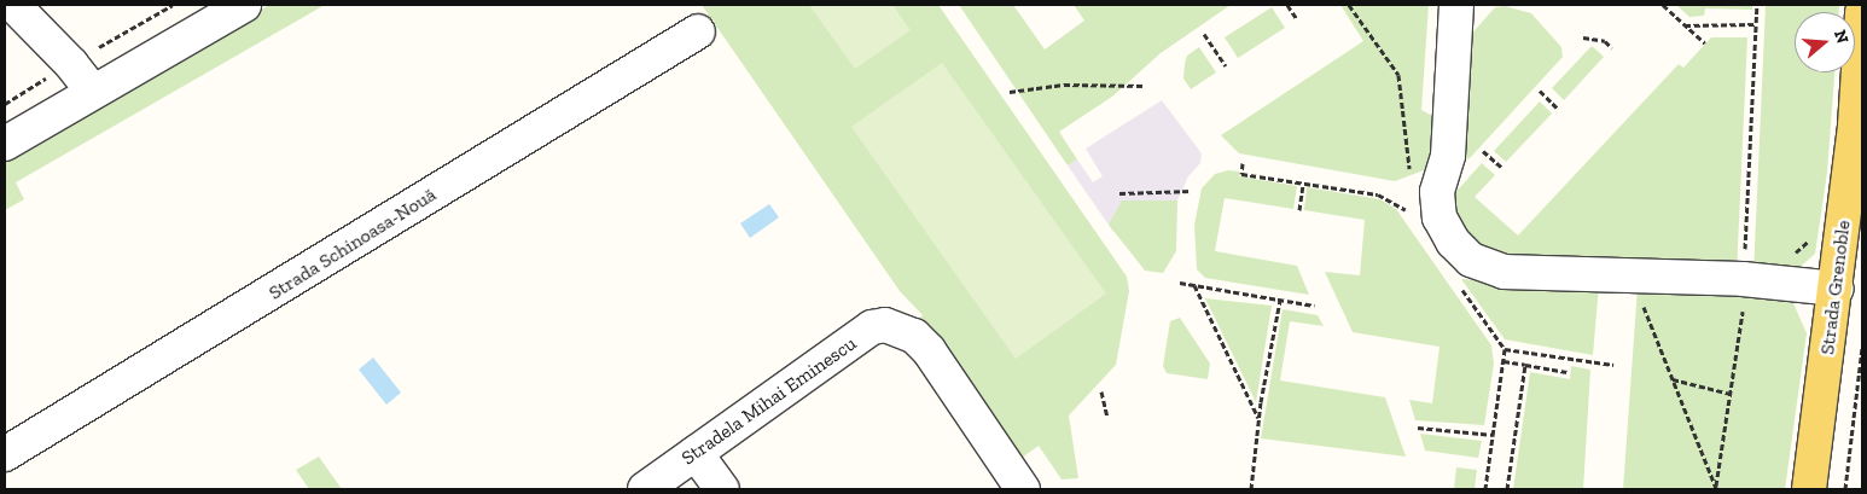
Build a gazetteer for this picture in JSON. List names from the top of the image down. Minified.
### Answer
{"streets":{"main road":["Strada Grenoble"],"street":["Strada Schinoasa-Nouă","Stradela Mihai Eminescu"]},"north":"right"}
